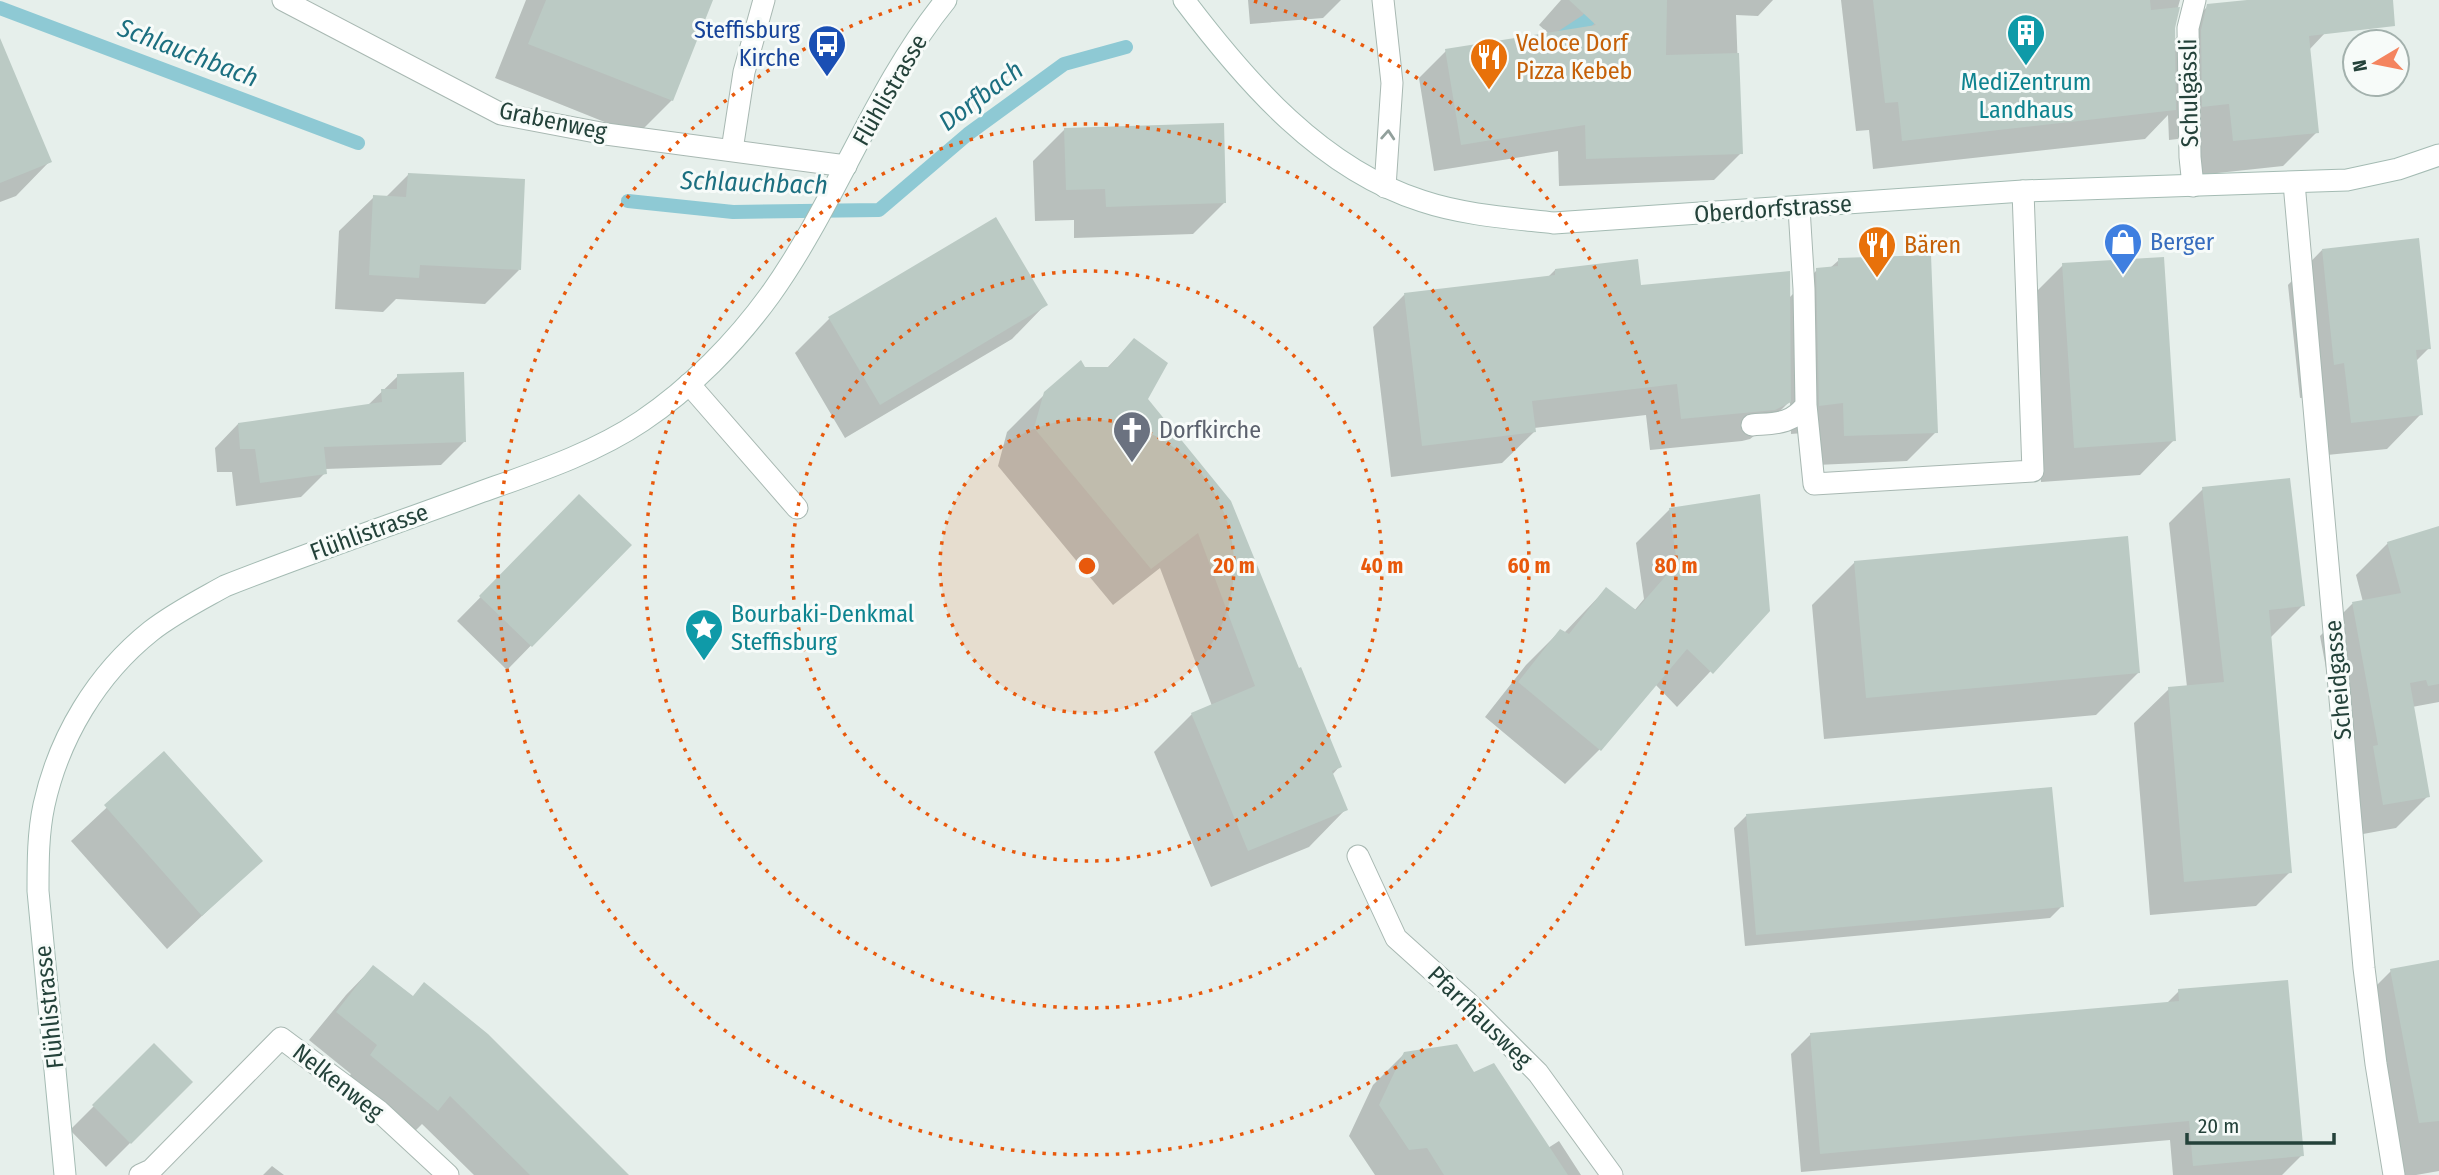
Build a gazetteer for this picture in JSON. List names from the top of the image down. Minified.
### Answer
{"streets":{"street":["Flühlistrasse","Schulgässli","Grabenweg","Oberdorfstrasse","Scheidgasse","Pfarrhausweg","Nelkenweg"]},"crossings":[["Flühlistrasse","Grabenweg"],["Schulgässli","Oberdorfstrasse"],["Oberdorfstrasse","Scheidgasse"]],"water":["Schlauchbach","Dorfbach"],"places":{"building":["MediZentrum Landhaus"],"bus stop":["Steffisburg Kirche"],"restaurant":["Veloce Dorf Pizza Kebeb","Bären"],"shop":["Berger"],"church":["Dorfkirche"],"place":["Bourbaki-Denkmal Steffisburg"]},"scale_bar":"20 m","north":"left","rings":["20 m","40 m","60 m","80 m"]}
